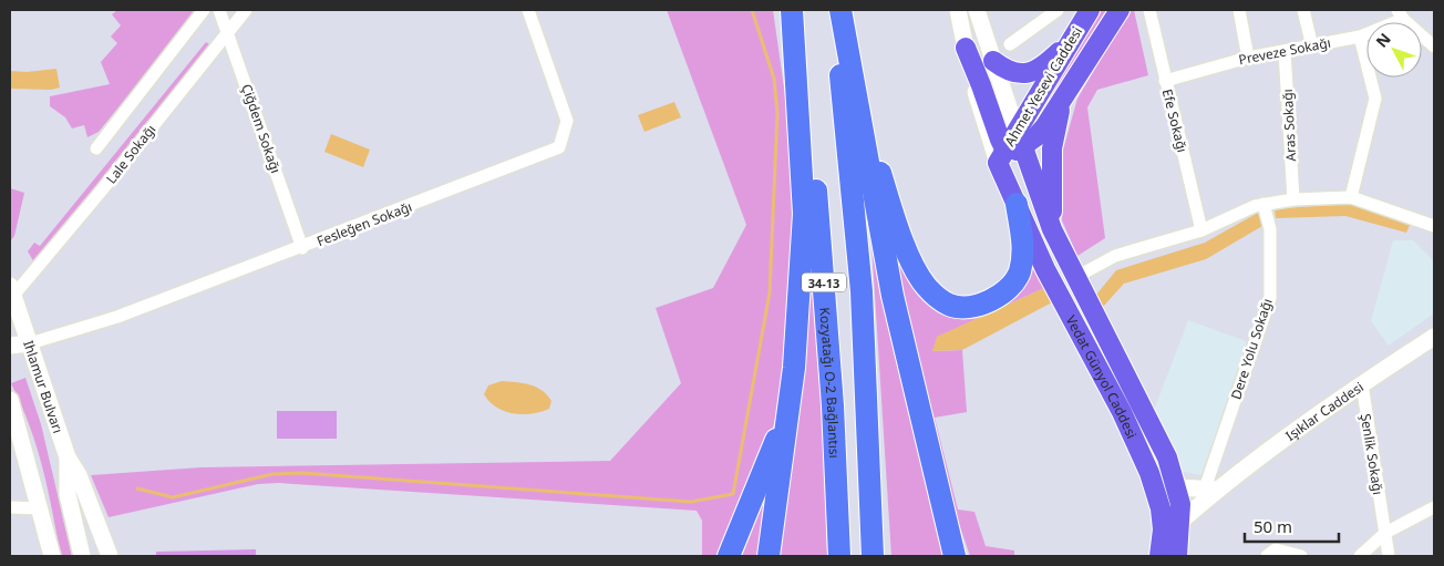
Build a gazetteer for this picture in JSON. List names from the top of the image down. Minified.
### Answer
{"streets":{"highway":["34-13","Kozyatağı O-2 Bağlantısı"],"main road":["Ahmet Yesevi Caddesi","Vedat Günyol Caddesi","Ihlamur Bulvarı","Işıklar Caddesi"],"street":["Preveze Sokağı","Efe Sokağı","Aras Sokağı","Çiğdem Sokağı","Lale Sokağı","Fesleğen Sokağı","Dere Yolu Sokağı","Şenlik Sokağı"]},"crossings":[["Preveze Sokağı","Efe Sokağı"],["Preveze Sokağı","Aras Sokağı"],["Ahmet Yesevi Caddesi","Vedat Günyol Caddesi"],["Çiğdem Sokağı","Lale Sokağı"],["Çiğdem Sokağı","Fesleğen Sokağı"],["Lale Sokağı","Ihlamur Bulvarı"],["Fesleğen Sokağı","Ihlamur Bulvarı"],["Dere Yolu Sokağı","Işıklar Caddesi"],["Vedat Günyol Caddesi","Işıklar Caddesi"],["Işıklar Caddesi","Şenlik Sokağı"]],"scale_bar":"50 m","north":"top left"}
